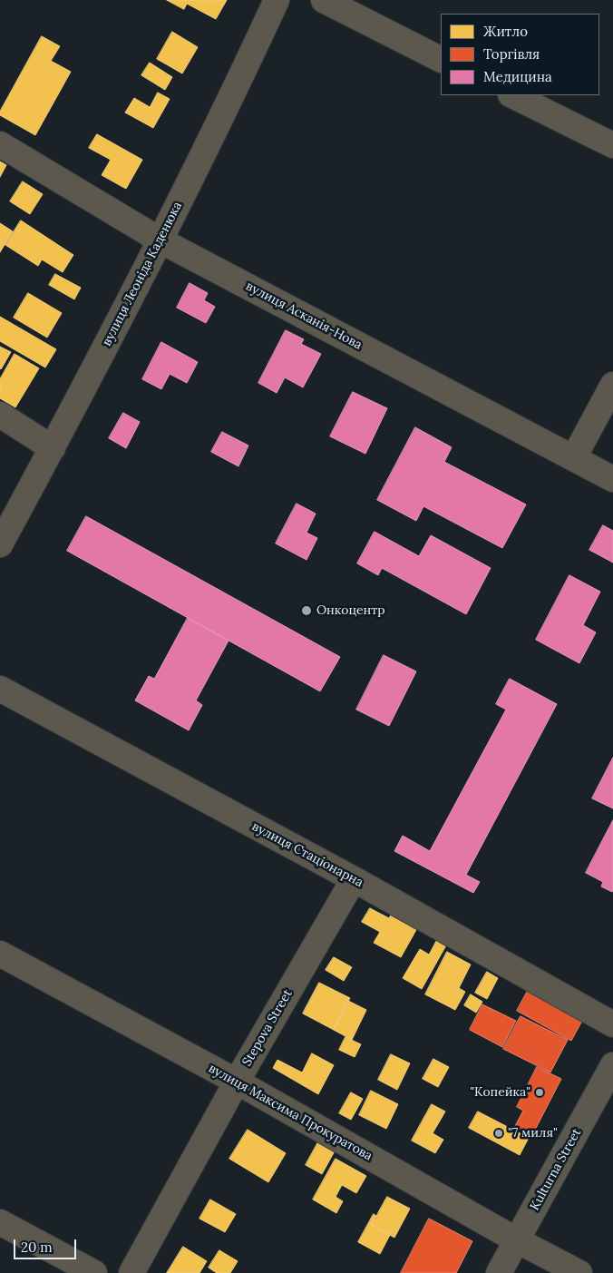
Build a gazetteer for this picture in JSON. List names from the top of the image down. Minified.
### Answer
{"streets":{"main road":["Kulturna Street"],"street":["вулиця Леоніда Каденюка","вулиця Асканія-Нова","вулиця Стаціонарна","Stepova Street","вулиця Максима Прокуратова"]},"crossings":[["вулиця Леоніда Каденюка","вулиця Асканія-Нова"],["вулиця Стаціонарна","Stepova Street"],["Stepova Street","вулиця Максима Прокуратова"],["вулиця Максима Прокуратова","Kulturna Street"]],"places":["Онкоцентр","\"Копейка\"","\"7 миля\""],"legend":["Житло","Торгівля","Медицина"],"scale_bar":"20 m"}
